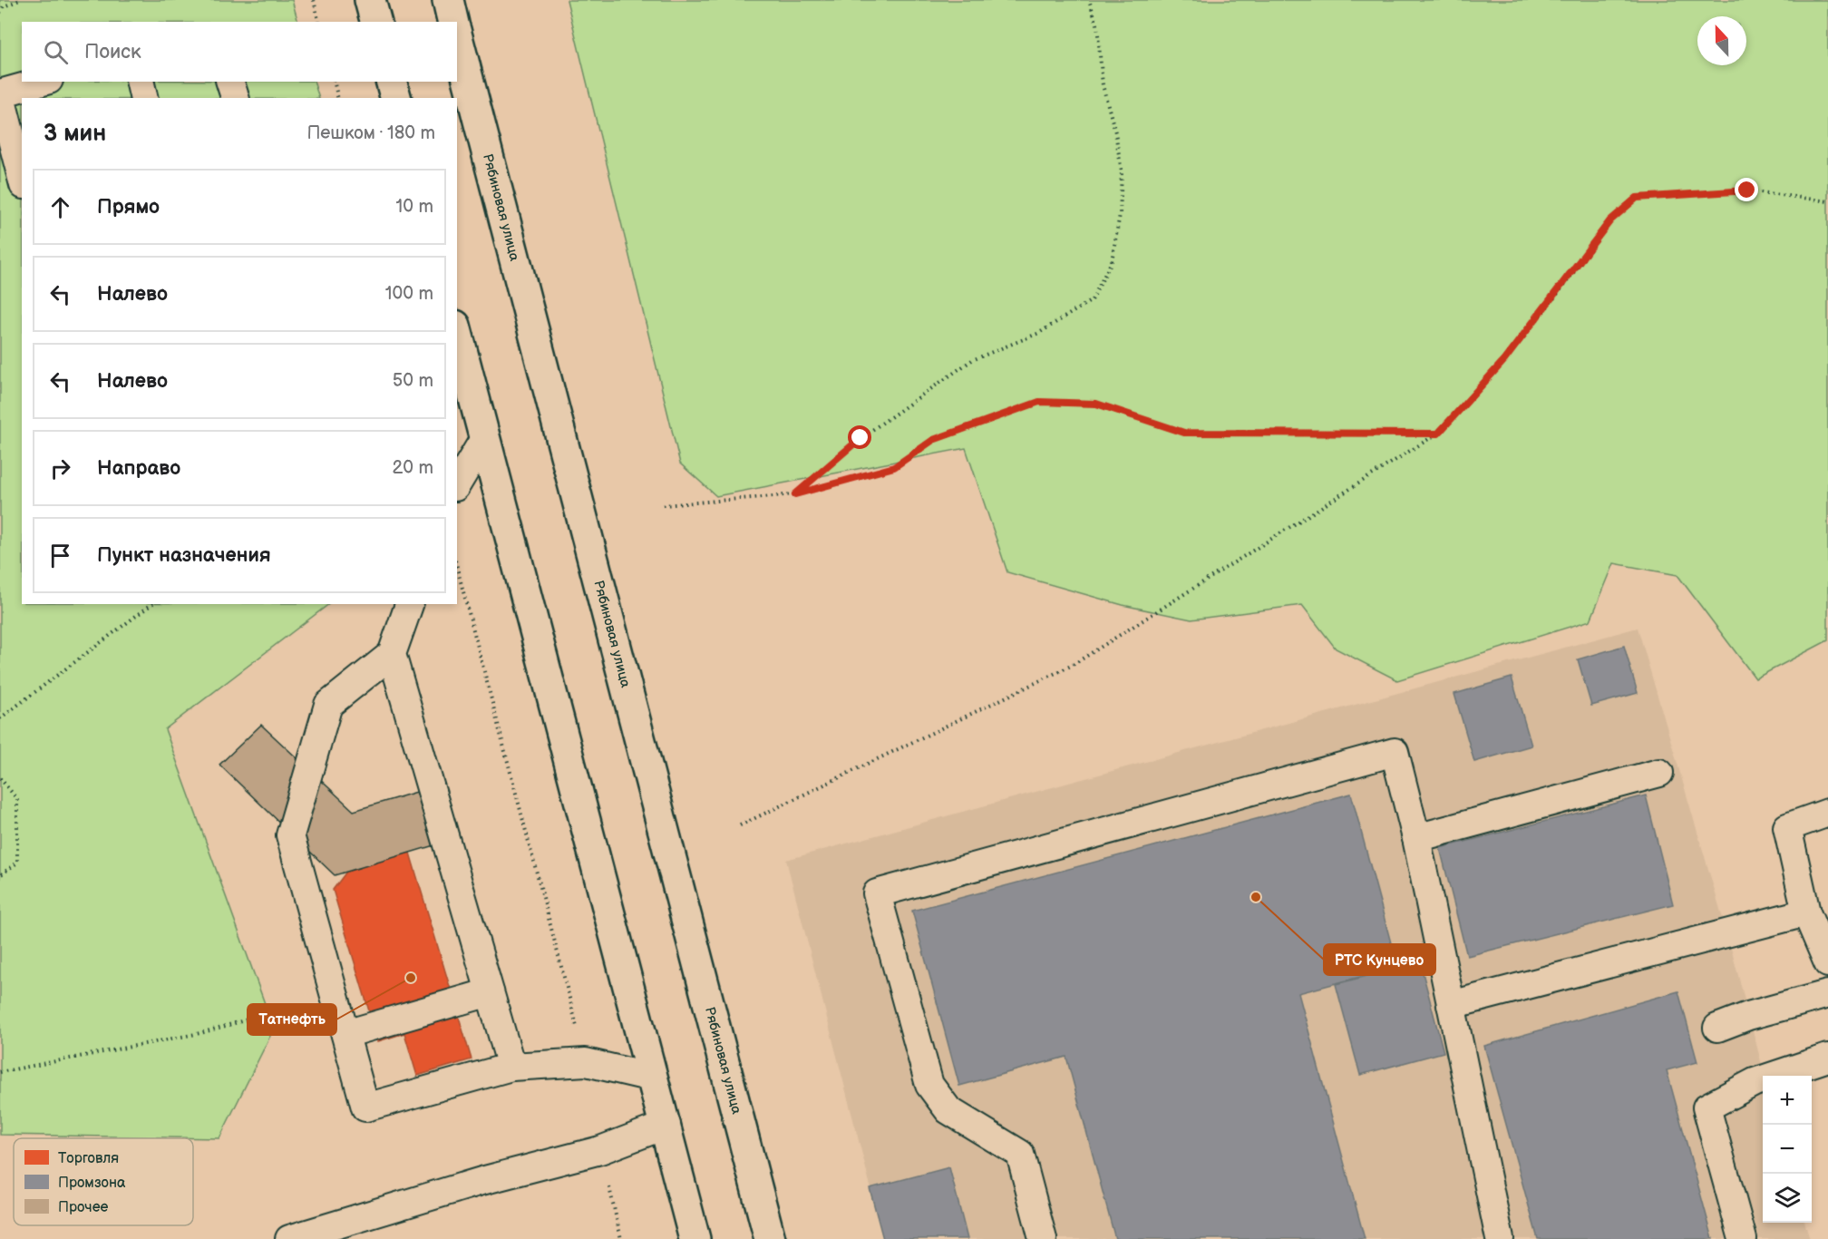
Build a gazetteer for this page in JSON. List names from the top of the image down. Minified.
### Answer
{"streets":{"main road":["Рябиновая улица"]},"places":["РТС Кунцево","Татнефть"],"legend":["Торговля","Промзона","Прочее"],"north":"top","page":{"search":"Поиск","heading":["3 мин","Пешком · 180 m"],"list":[["Прямо","10 m"],["Налево","100 m"],["Налево","50 m"],["Направо","20 m"],"Пункт назначения"],"map_buttons":["+","−"]}}
